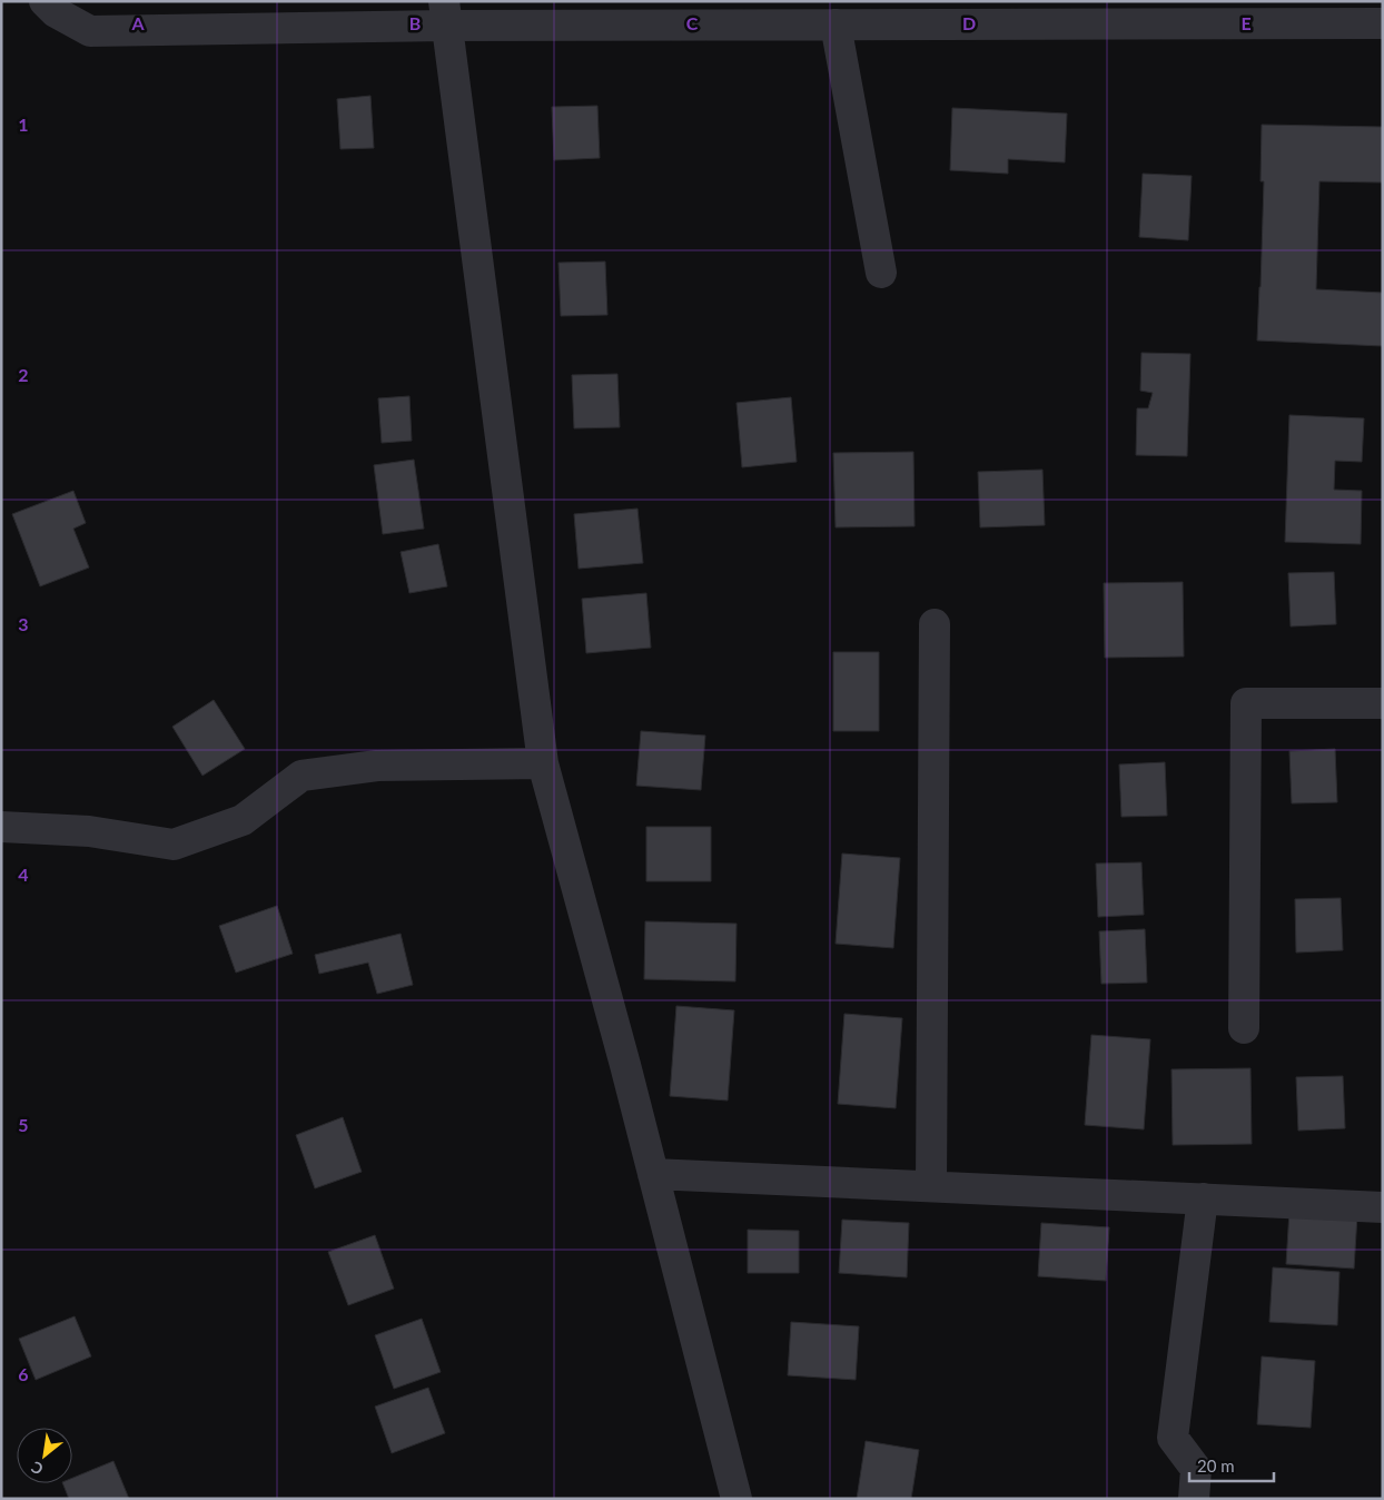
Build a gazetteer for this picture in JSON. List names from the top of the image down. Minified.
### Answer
{"scale_bar":"20 m","north":"bottom left","grid":{"columns":["A","B","C","D","E"],"rows":["1","2","3","4","5","6"]}}
